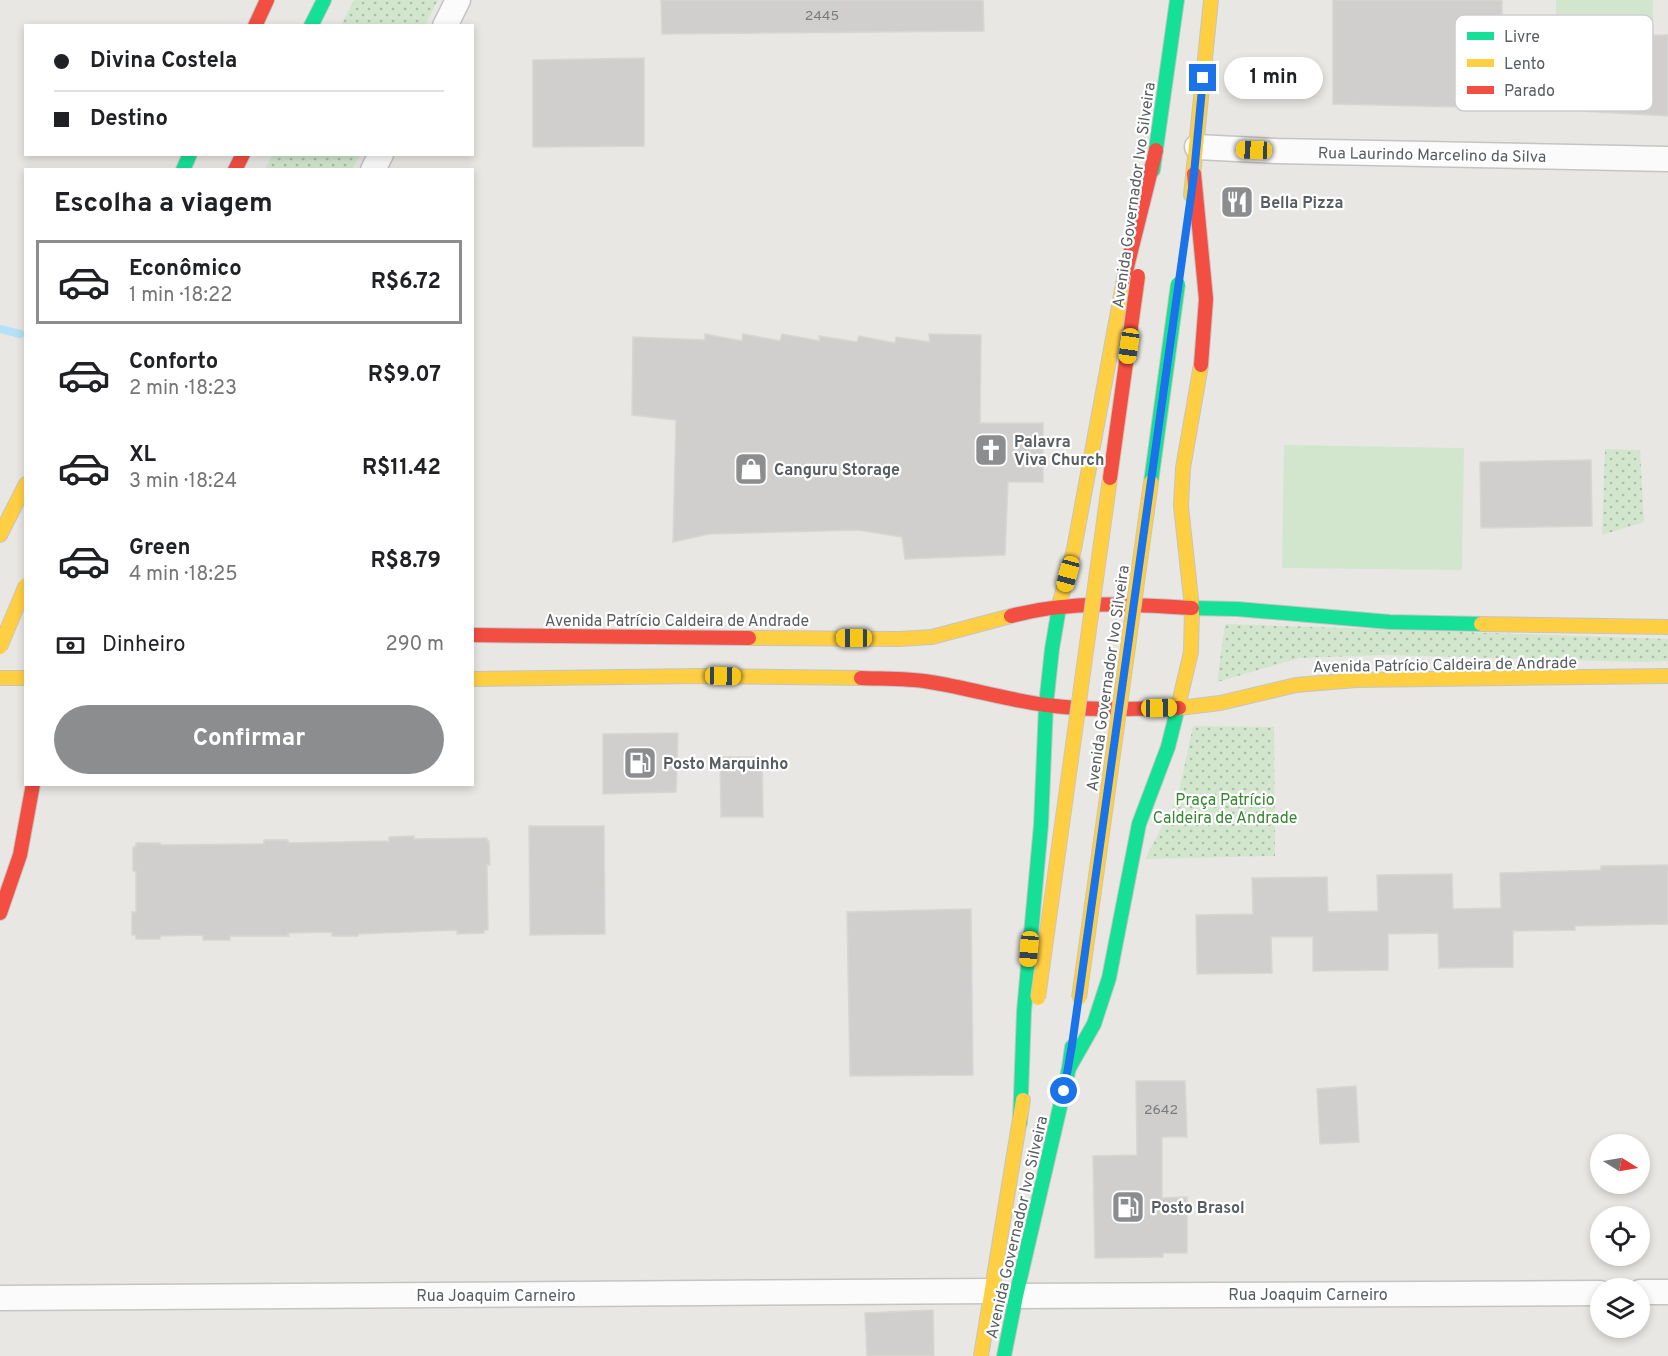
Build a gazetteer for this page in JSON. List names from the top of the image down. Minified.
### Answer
{"streets":{"main road":["Avenida Governador Ivo Silveira","Avenida Patrício Caldeira de Andrade"],"street":["Rua Laurindo Marcelino da Silva","Rua Joaquim Carneiro"]},"crossings":[["Avenida Governador Ivo Silveira","Rua Joaquim Carneiro"]],"parks":["Praça Patrício Caldeira de Andrade"],"places":{"restaurant":["Bella Pizza"],"church":["Palavra Viva Church"],"shop":["Canguru Storage"],"fuel station":["Posto Marquinho","Posto Brasol"]},"house_numbers":["2445","2642"],"legend":["Livre","Lento","Parado"],"north":"right","page":{"banner":["Divina Costela","Destino"],"bubble":"1 min","heading":"Escolha a viagem","list":[{"name":"Econômico","note":"1 min · 18:22","value":"R$6.72"},{"name":"Conforto","note":"2 min · 18:23","value":"R$9.07"},{"name":"XL","note":"3 min · 18:24","value":"R$11.42"},{"name":"Green","note":"4 min · 18:25","value":"R$8.79"}],"pay":["Dinheiro","290 m"],"buttons":"Confirmar"}}
